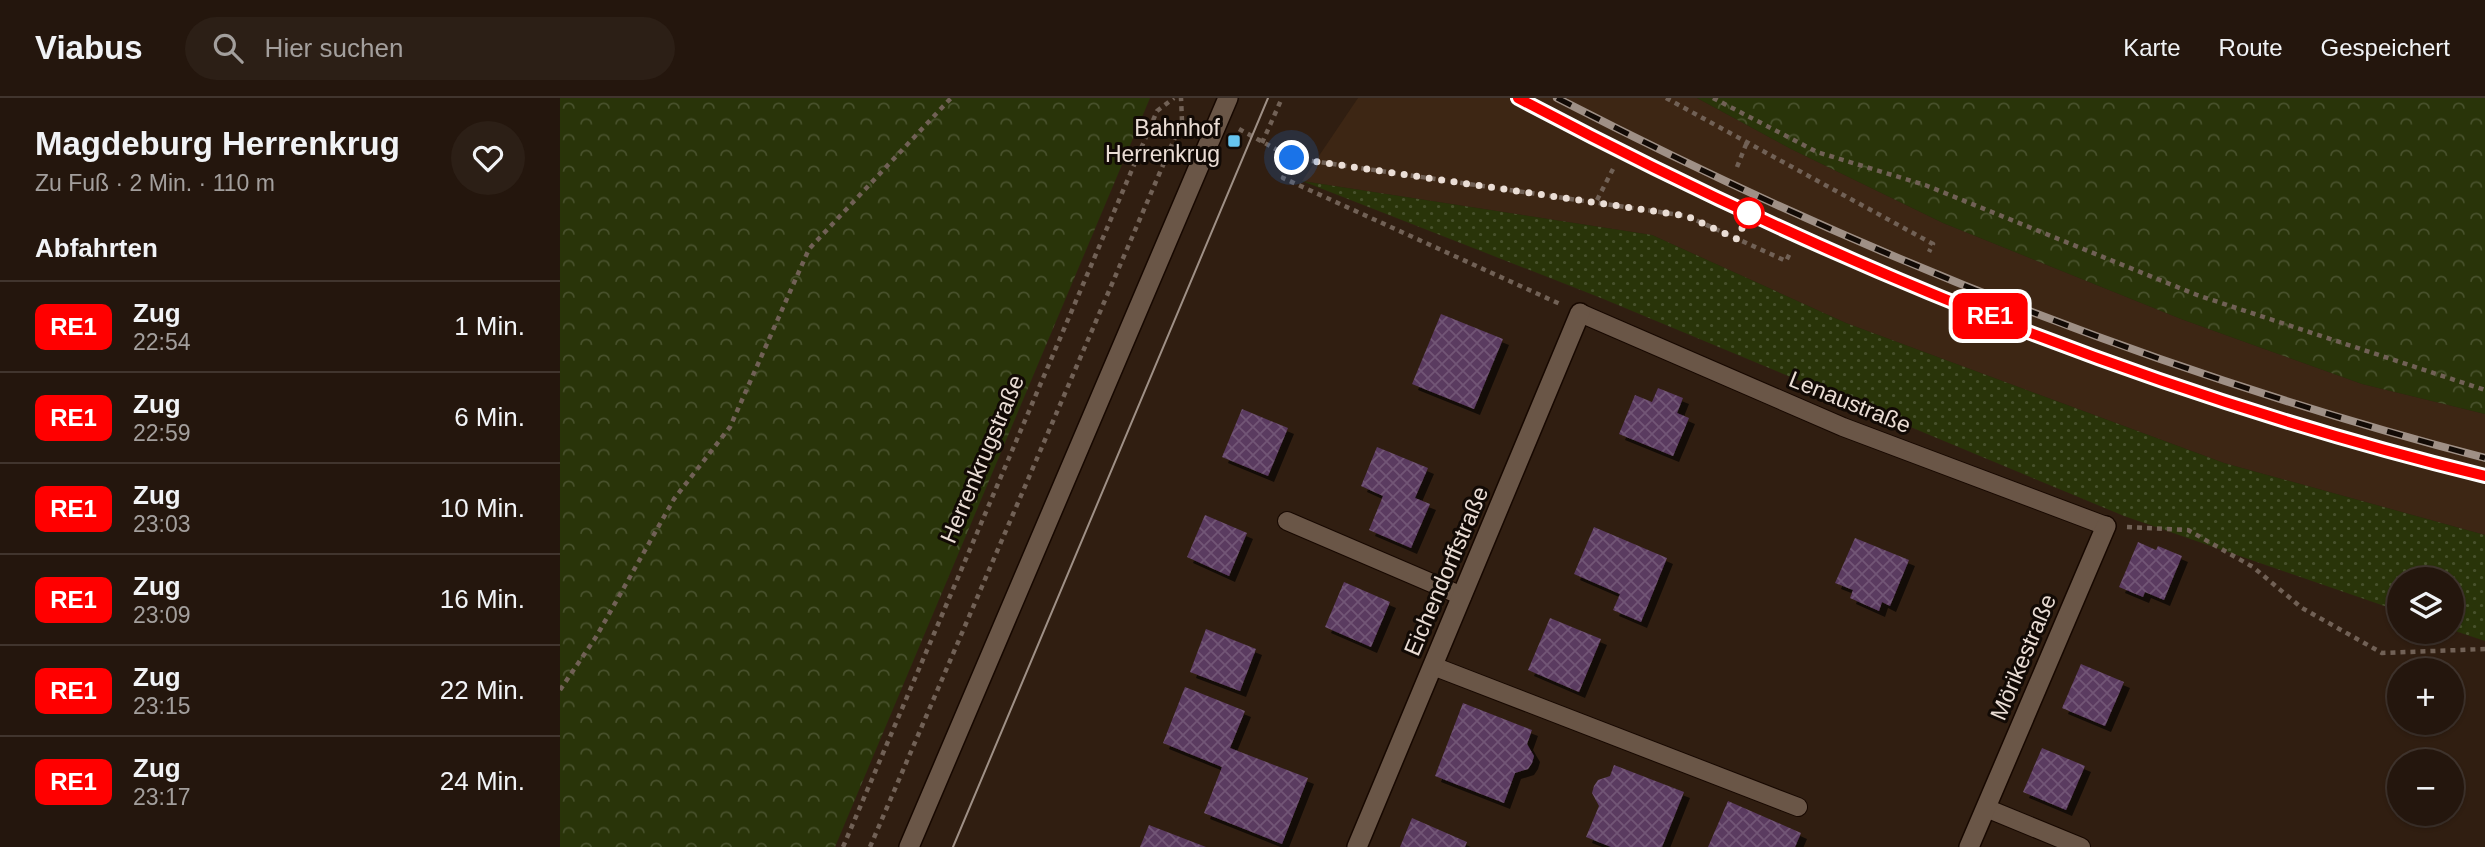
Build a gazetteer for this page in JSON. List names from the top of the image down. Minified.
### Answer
{"streets":{"street":["Eichendorffstraße","Mörikestraße"],"lane":["Lenaustraße"],"path":["Herrenkrugstraße"]},"crossings":[["Lenaustraße","Eichendorffstraße"],["Lenaustraße","Mörikestraße"]],"places":{"transit":["Bahnhof Herrenkrug"]},"page":{"header":"Viabus","search":"Hier suchen","nav":["Karte","Route","Gespeichert"],"heading":[["Magdeburg Herrenkrug","Zu Fuß · 2 Min. · 110 m"],"Abfahrten"],"on_map":"RE1","list":[{"mark":"RE1","name":"Zug","note":"22:54","value":"1 Min."},{"mark":"RE1","name":"Zug","note":"22:59","value":"6 Min."},{"mark":"RE1","name":"Zug","note":"23:03","value":"10 Min."},{"mark":"RE1","name":"Zug","note":"23:09","value":"16 Min."},{"mark":"RE1","name":"Zug","note":"23:15","value":"22 Min."},{"mark":"RE1","name":"Zug","note":"23:17","value":"24 Min."}],"map_buttons":["+","−"]}}
